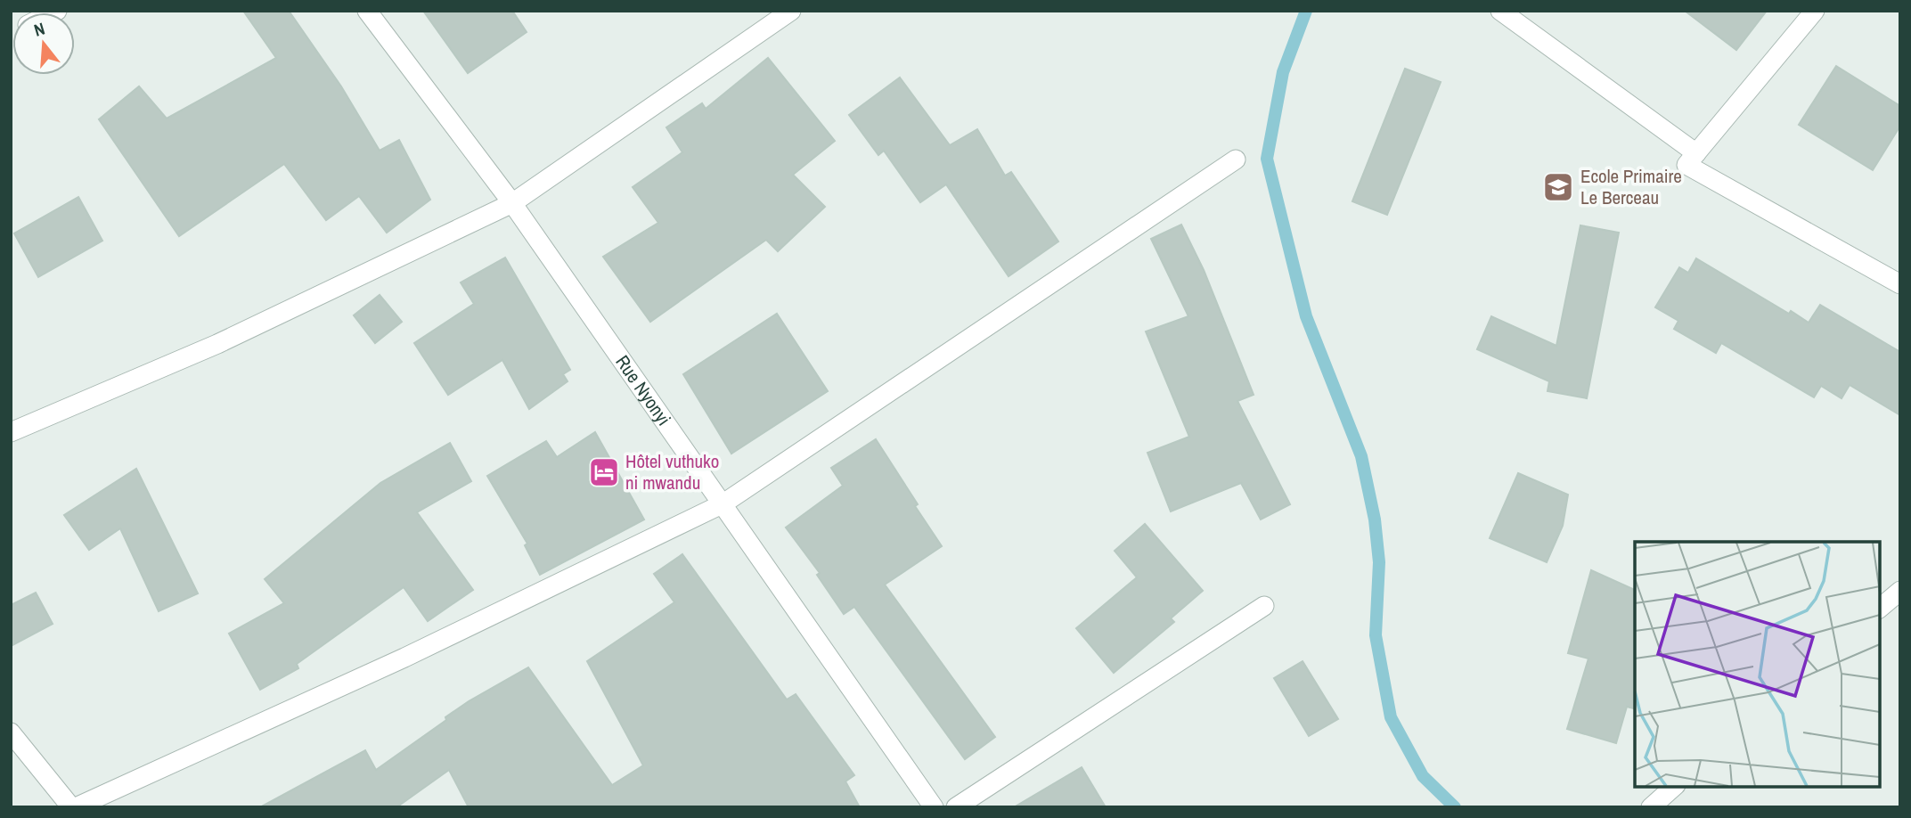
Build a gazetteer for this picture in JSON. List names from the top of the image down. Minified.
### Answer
{"streets":{"street":["Rue Nyonyi"]},"places":{"school or university":["Ecole Primaire Le Berceau"],"hotel":["Hôtel vuthuko ni mwandu"]},"north":"top"}
